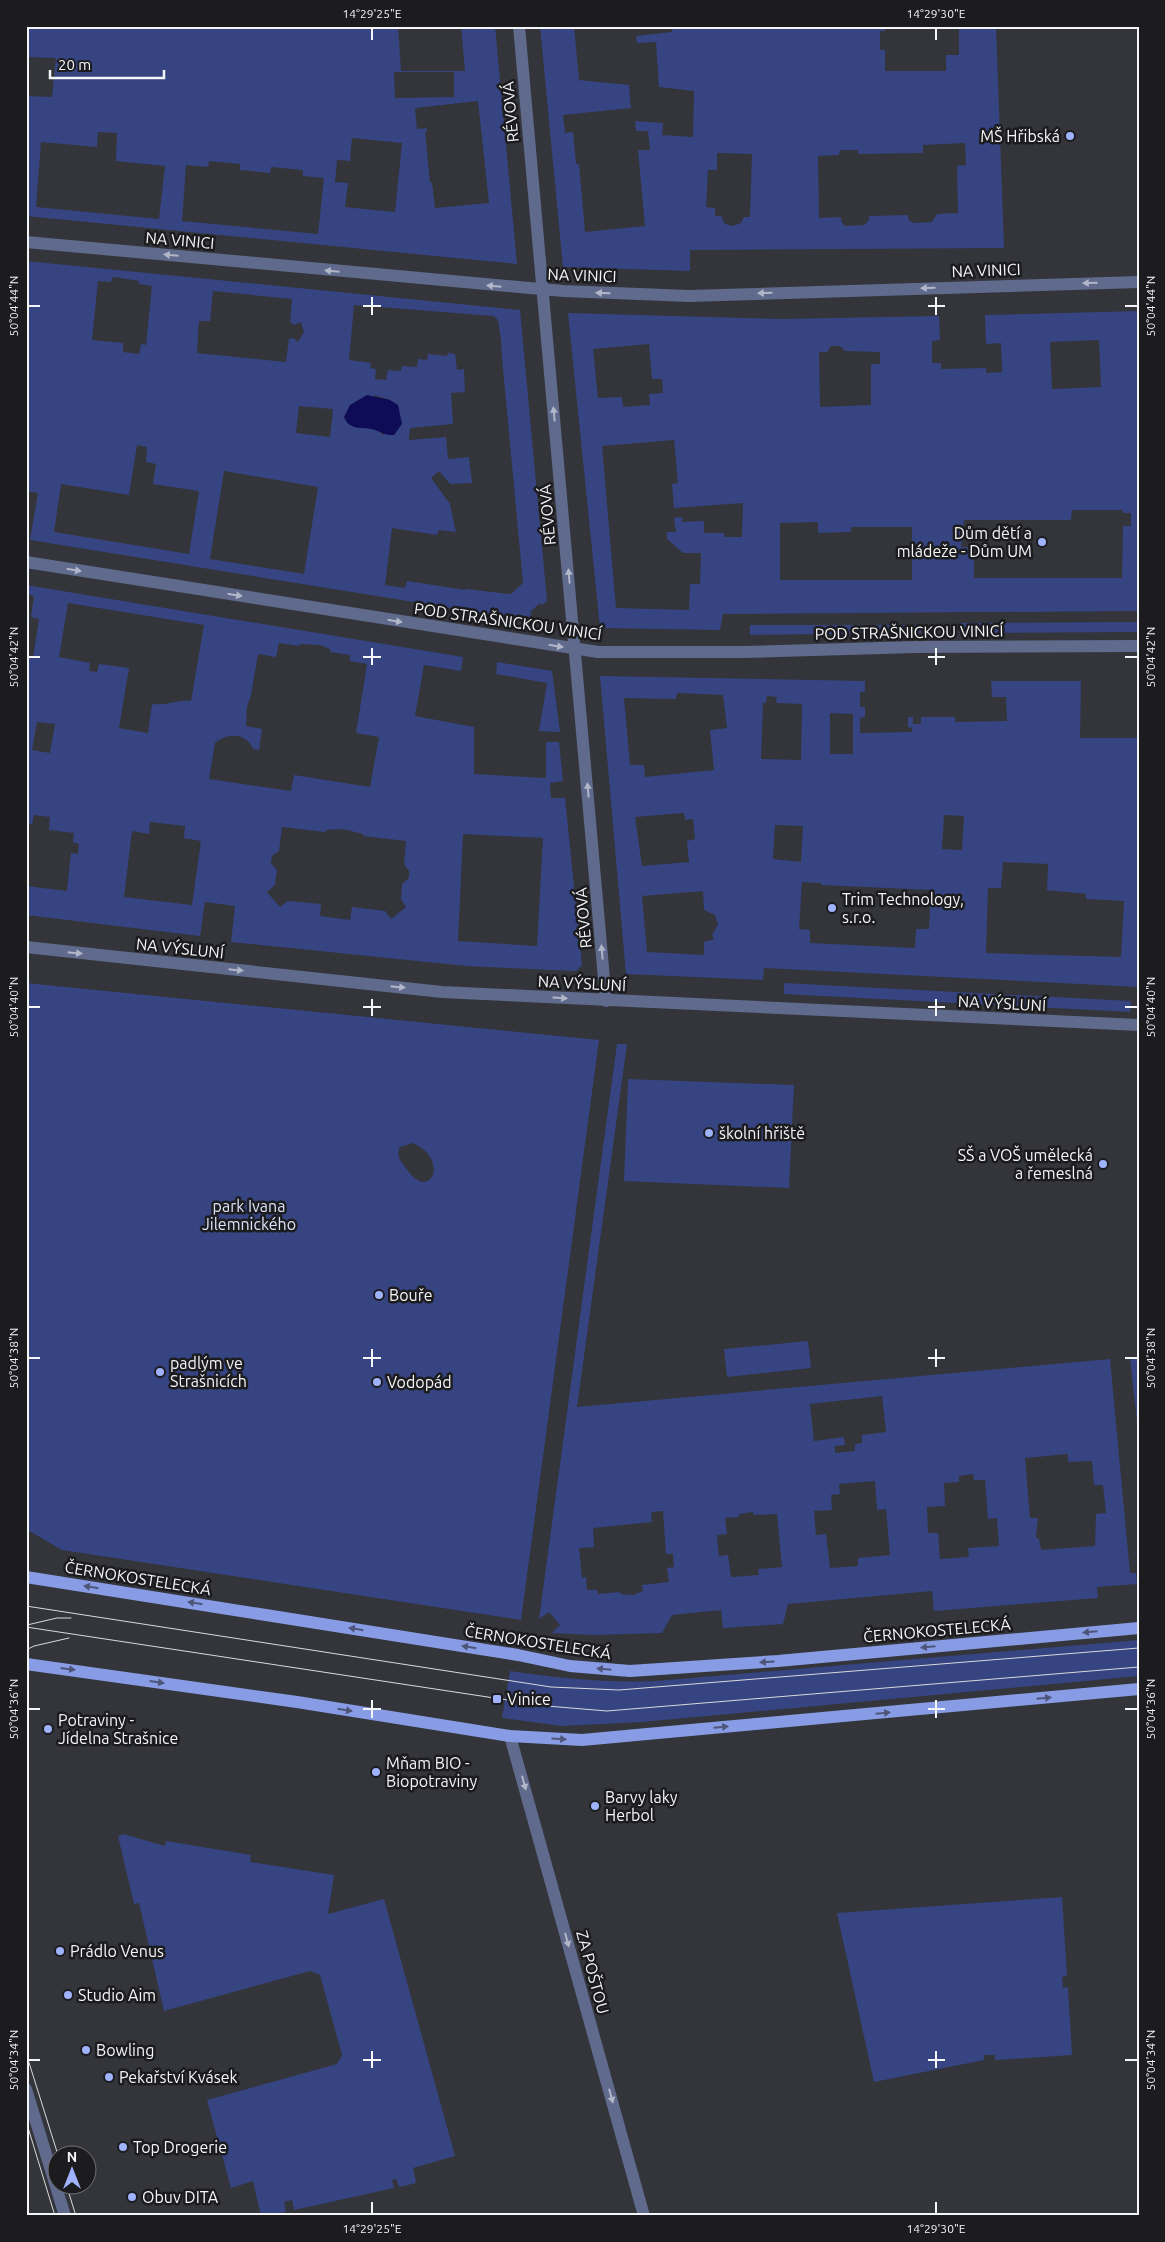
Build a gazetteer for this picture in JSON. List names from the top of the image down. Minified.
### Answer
{"streets":{"main road":["ČERNOKOSTELECKÁ"],"street":["RÉVOVÁ","NA VINICI","POD STRAŠNICKOU VINICÍ","NA VÝSLUNÍ","ZA POŠTOU"]},"crossings":[["RÉVOVÁ","NA VINICI"],["RÉVOVÁ","POD STRAŠNICKOU VINICÍ"],["RÉVOVÁ","NA VÝSLUNÍ"]],"one_way":["RÉVOVÁ","NA VINICI","POD STRAŠNICKOU VINICÍ","NA VÝSLUNÍ","ZA POŠTOU"],"parks":["park Ivana Jilemnického"],"places":{"other":["MŠ Hřibská","Dům dětí a mládeže - Dům UM","Trim Technology, s.r.o.","školní hřiště","SŠ a VOŠ umělecká a řemeslná","Bouře","padlým ve Strašnicích","Vodopád","Potraviny - Jídelna Strašnice","Mňam BIO - Biopotraviny","Barvy laky Herbol","Prádlo Venus","Studio Aim","Bowling","Pekařství Kvásek","Top Drogerie","Obuv DITA"],"transit":["Vinice"]},"scale_bar":"20 m","north":"top","coordinates":["14°29'25\"E","14°29'30\"E","50°04'44\"N","50°04'42\"N","50°04'40\"N","50°04'38\"N","50°04'36\"N","50°04'34\"N"]}
